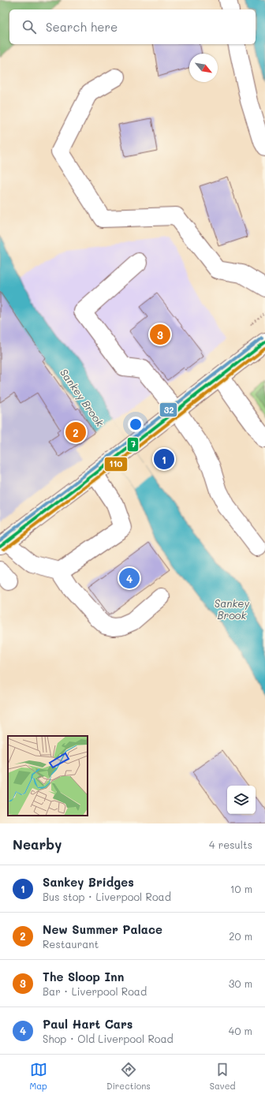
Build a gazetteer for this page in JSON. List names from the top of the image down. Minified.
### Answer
{"water":["Sankey Brook"],"lines":["transit line 32","transit line 7","transit line 110"],"north":"bottom right","page":{"search":"Search here","pins":["3","2","1","4"],"heading":["Nearby","4 results"],"list":[{"mark":"1","name":"Sankey Bridges","note":"Bus stop · Liverpool Road","value":"10 m"},{"mark":"2","name":"New Summer Palace","note":"Restaurant","value":"20 m"},{"mark":"3","name":"The Sloop Inn","note":"Bar · Liverpool Road","value":"30 m"},{"mark":"4","name":"Paul Hart Cars","note":"Shop · Old Liverpool Road","value":"40 m"}],"nav":["Map","Directions","Saved"]}}
